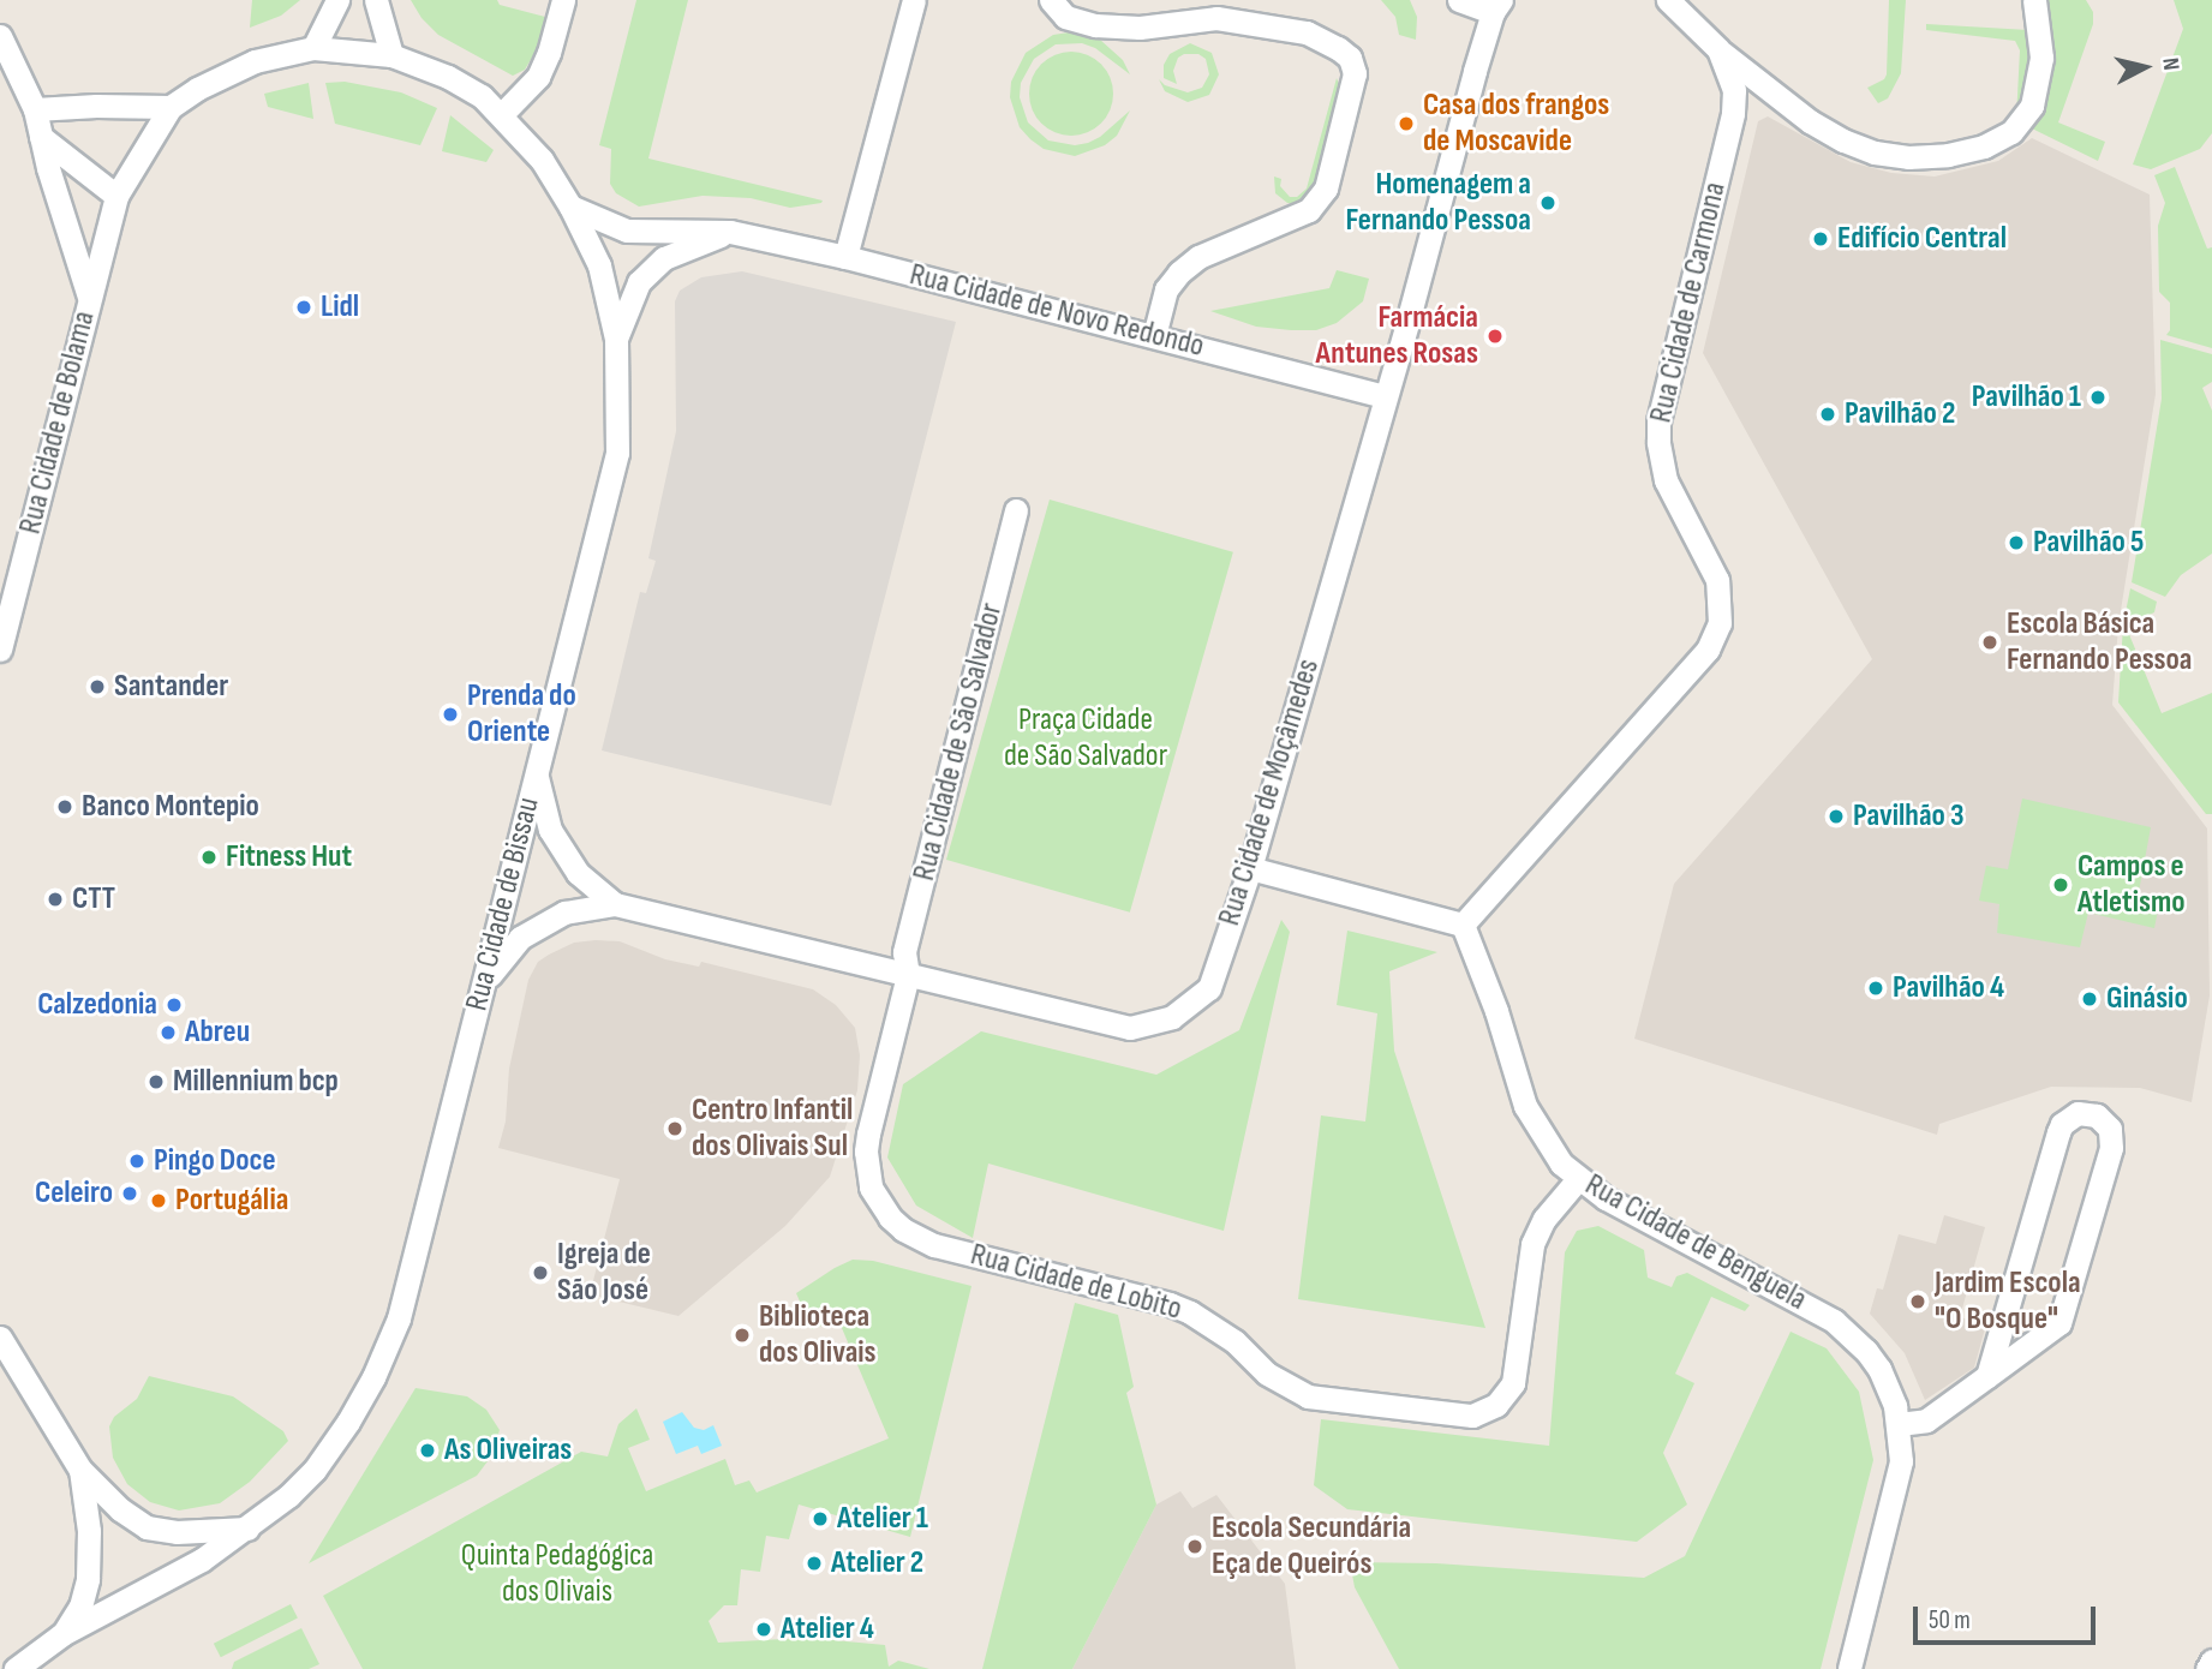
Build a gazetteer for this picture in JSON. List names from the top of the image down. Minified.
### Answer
{"streets":{"street":["Rua Cidade de Carmona","Rua Cidade de Novo Redondo","Rua Cidade de Bolama","Rua Cidade de São Salvador","Rua Cidade de Moçâmedes","Rua Cidade de Bissau","Rua Cidade de Benguela","Rua Cidade de Lobito"]},"crossings":[["Rua Cidade de Carmona","Rua Cidade de Benguela"],["Rua Cidade de Novo Redondo","Rua Cidade de Moçâmedes"],["Rua Cidade de Novo Redondo","Rua Cidade de Bissau"],["Rua Cidade de Bolama","Rua Cidade de Bissau"],["Rua Cidade de São Salvador","Rua Cidade de Moçâmedes"],["Rua Cidade de São Salvador","Rua Cidade de Lobito"],["Rua Cidade de Moçâmedes","Rua Cidade de Bissau"],["Rua Cidade de Moçâmedes","Rua Cidade de Lobito"],["Rua Cidade de Benguela","Rua Cidade de Lobito"]],"parks":["Praça Cidade de São Salvador","Quinta Pedagógica dos Olivais"],"places":["Casa dos frangos de Moscavide","Homenagem a Fernando Pessoa","Edifício Central","Lidl","Farmácia Antunes Rosas","Pavilhão 1","Pavilhão 2","Pavilhão 5","Escola Básica Fernando Pessoa","Santander","Prenda do Oriente","Banco Montepio","Pavilhão 3","Fitness Hut","Campos e Atletismo","CTT","Pavilhão 4","Ginásio","Calzedonia","Abreu","Millennium bcp","Centro Infantil dos Olivais Sul","Pingo Doce","Celeiro","Portugália","Igreja de São José","Jardim Escola \"O Bosque\"","Biblioteca dos Olivais","As Oliveiras","Atelier 1","Escola Secundária Eça de Queirós","Atelier 2","Atelier 4"],"scale_bar":"50 m","north":"right"}
